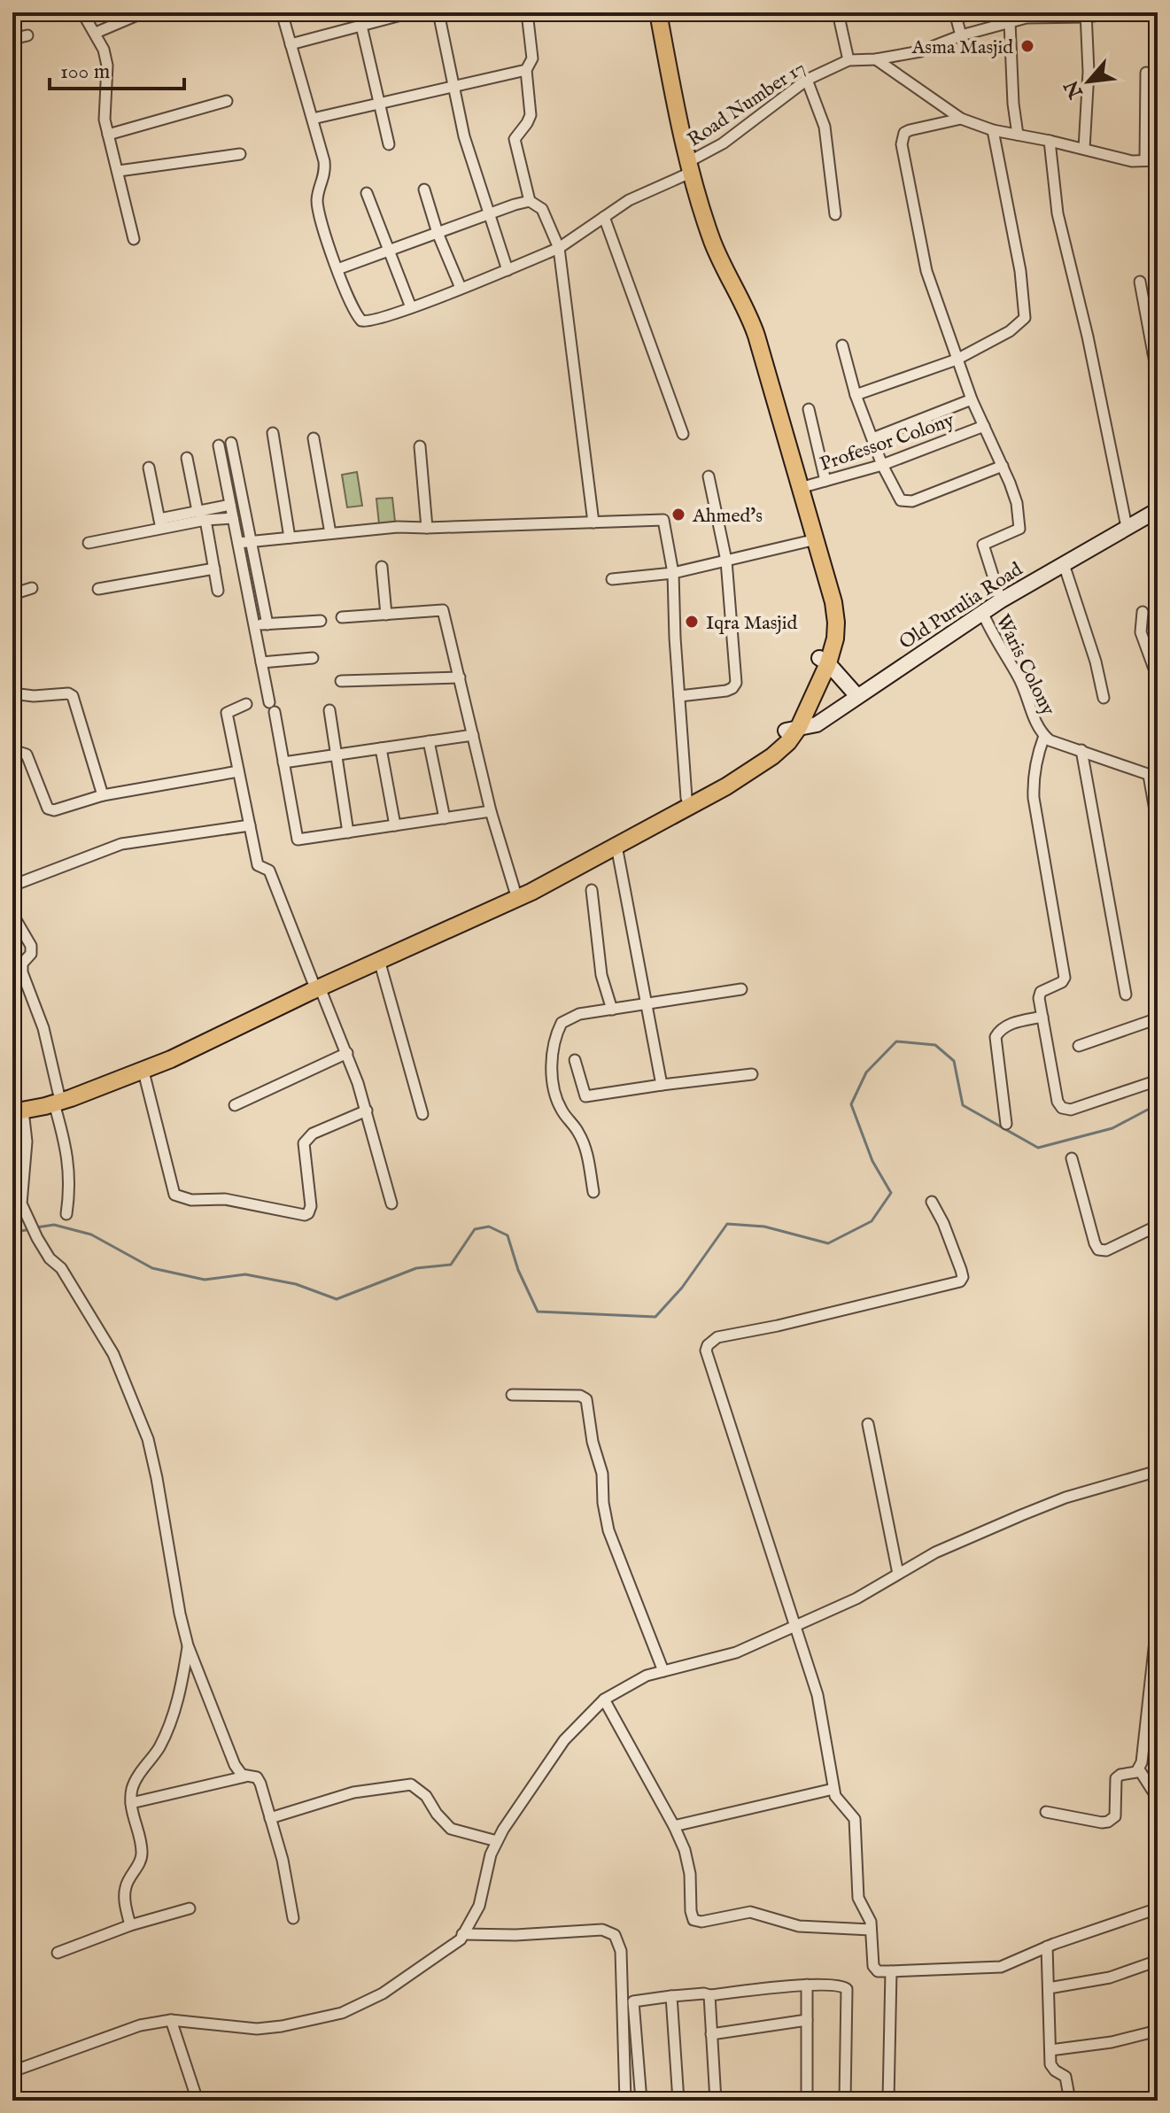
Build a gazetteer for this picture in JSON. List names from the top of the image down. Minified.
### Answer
{"streets":{"main road":["Old Purulia Road"],"street":["Road Number 17","Professor Colony","Waris Colony"]},"crossings":[["Old Purulia Road","Waris Colony"]],"places":["Asma Masjid","Ahmed's","Iqra Masjid"],"scale_bar":"100 m","north":"bottom left"}
